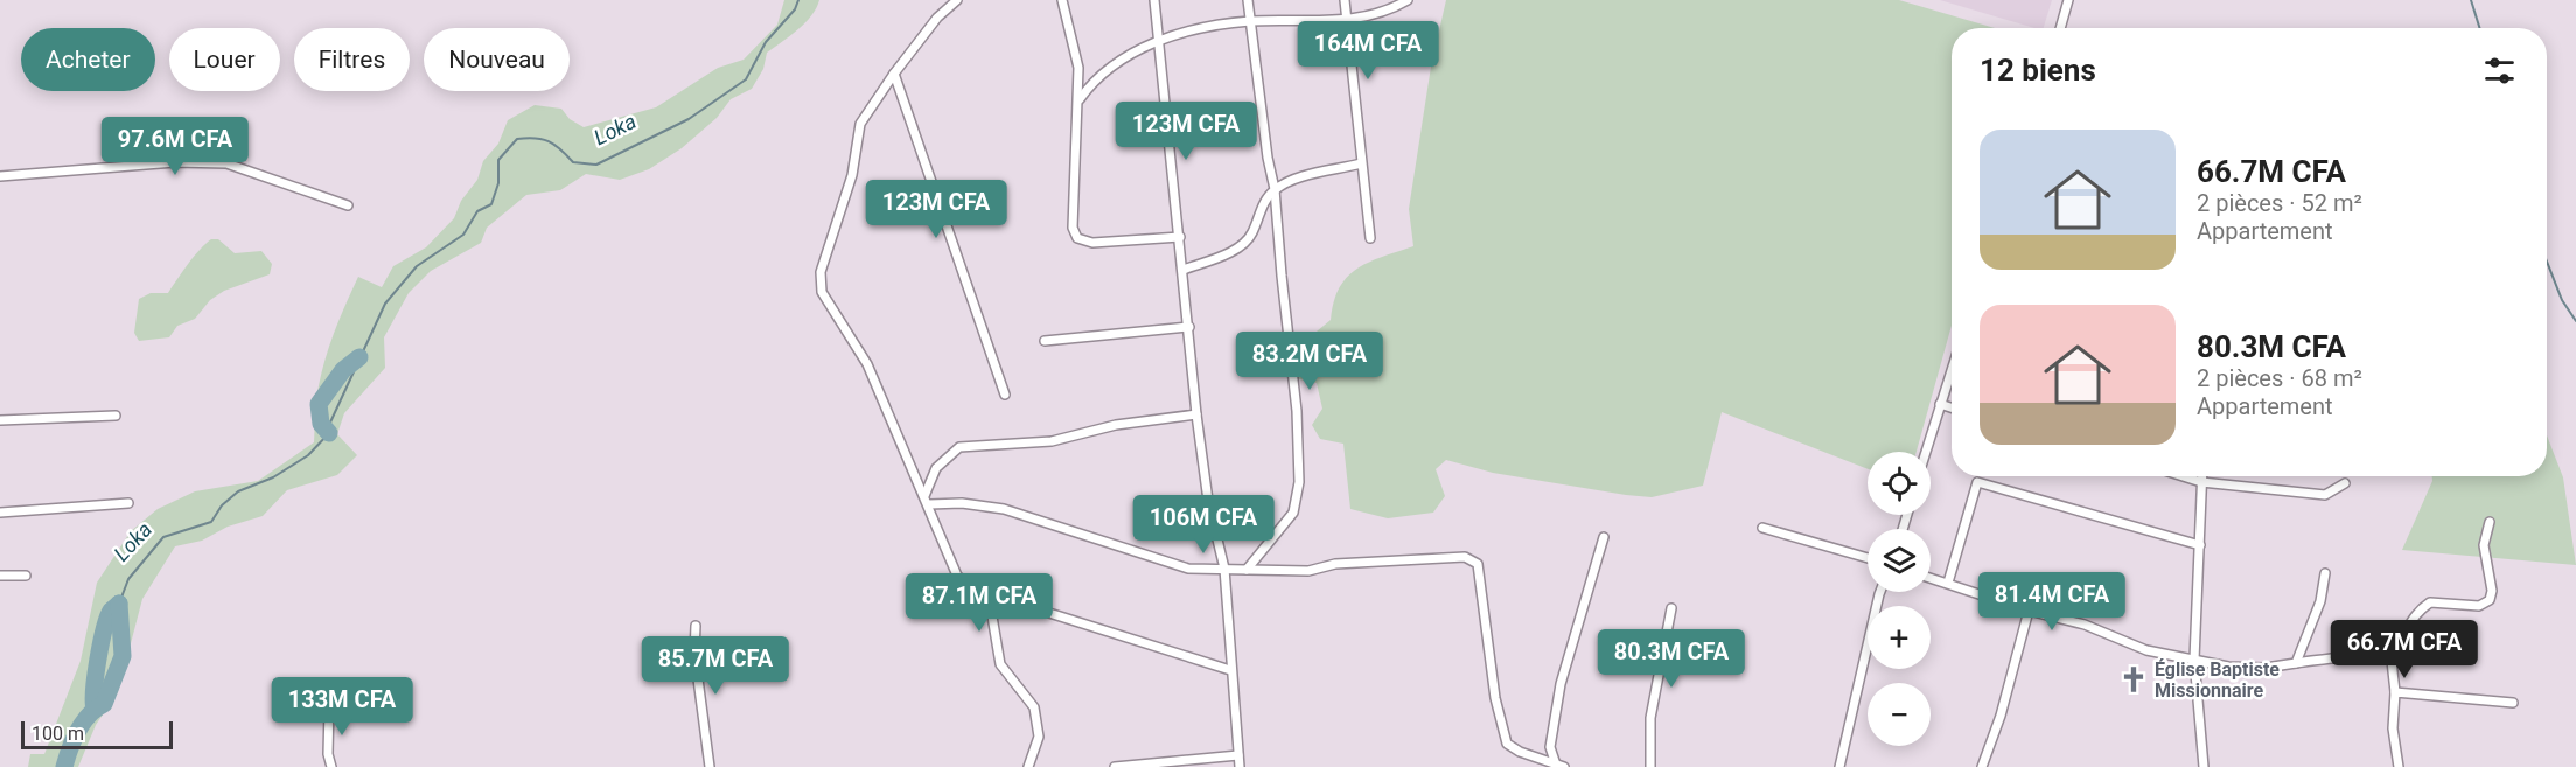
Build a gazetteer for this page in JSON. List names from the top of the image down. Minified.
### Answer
{"water":["Loka"],"places":{"church":["Église Baptiste Missionnaire"]},"scale_bar":"100 m","page":{"price":["164M CFA","123M CFA","97.6M CFA","123M CFA","83.2M CFA","106M CFA","81.4M CFA","87.1M CFA","66.7M CFA","80.3M CFA","85.7M CFA","133M CFA"],"chip":["Acheter","Louer","Filtres","Nouveau"],"heading":"12 biens","list":[{"name":"66.7M CFA","note":"2 pièces · 52 m² · Appartement"},{"name":"80.3M CFA","note":"2 pièces · 68 m² · Appartement"}],"map_buttons":["+","−"],"scale":"100 m"}}
